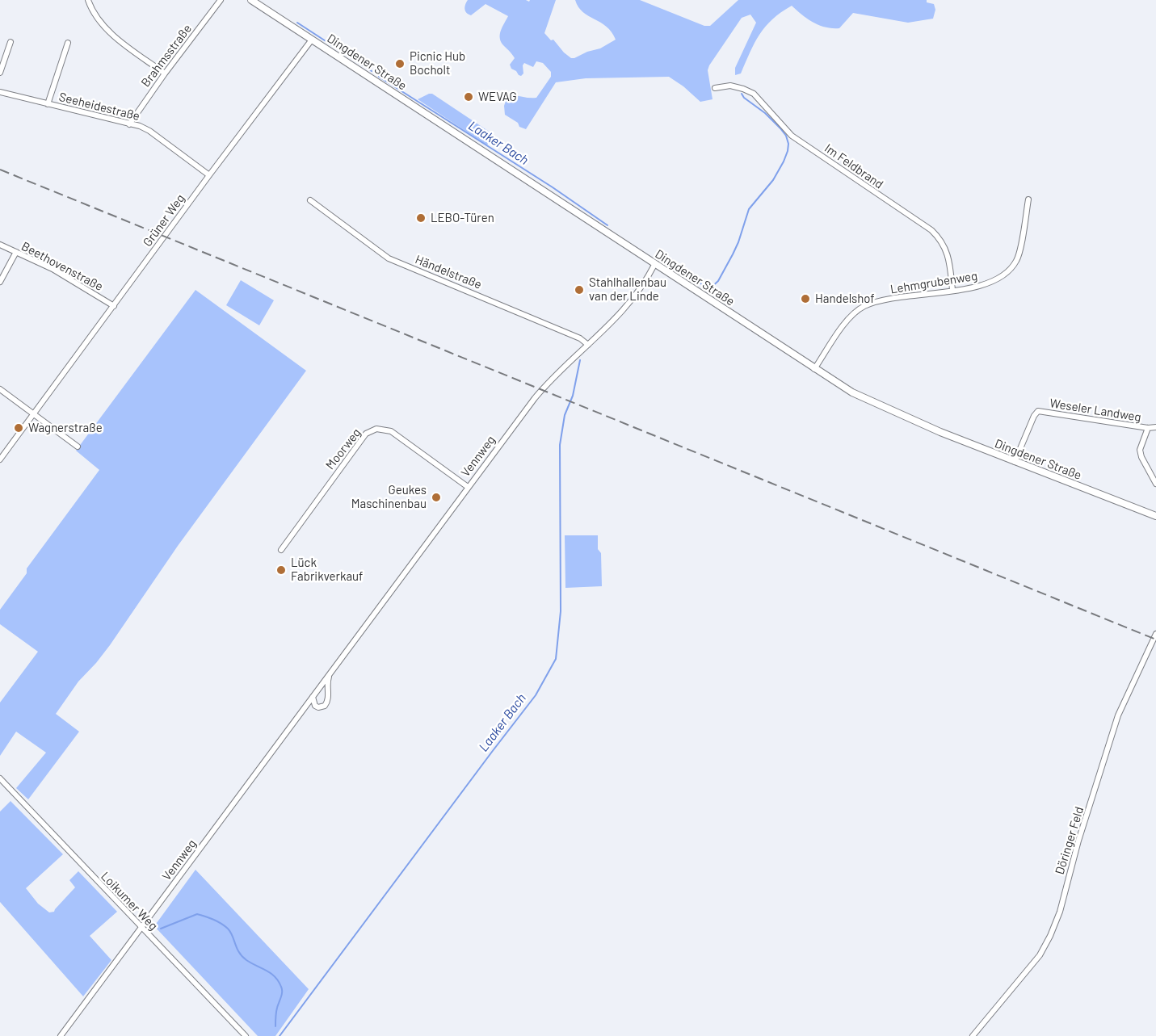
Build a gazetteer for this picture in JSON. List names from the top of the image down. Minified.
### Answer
{"streets":{"main road":["Dingdener Straße"],"street":["Brahmsstraße","Seeheidestraße","Im Feldbrand","Grüner Weg","Beethovenstraße","Händelstraße","Lehmgrubenweg","Weseler Landweg","Moorweg","Vennweg","Döringer Feld","Loikumer Weg"]},"crossings":[["Brahmsstraße","Seeheidestraße"],["Dingdener Straße","Grüner Weg"],["Dingdener Straße","Lehmgrubenweg"],["Dingdener Straße","Weseler Landweg"],["Dingdener Straße","Vennweg"],["Seeheidestraße","Grüner Weg"],["Im Feldbrand","Lehmgrubenweg"],["Grüner Weg","Beethovenstraße"],["Händelstraße","Vennweg"],["Moorweg","Vennweg"],["Vennweg","Loikumer Weg"]],"water":["Laaker Bach"],"places":["Picnic Hub Bocholt","WEVAG","LEBO-Türen","Stahlhallenbau van der Linde","Handelshof","Wagnerstraße","Geukes Maschinenbau","Lück Fabrikverkauf"]}
